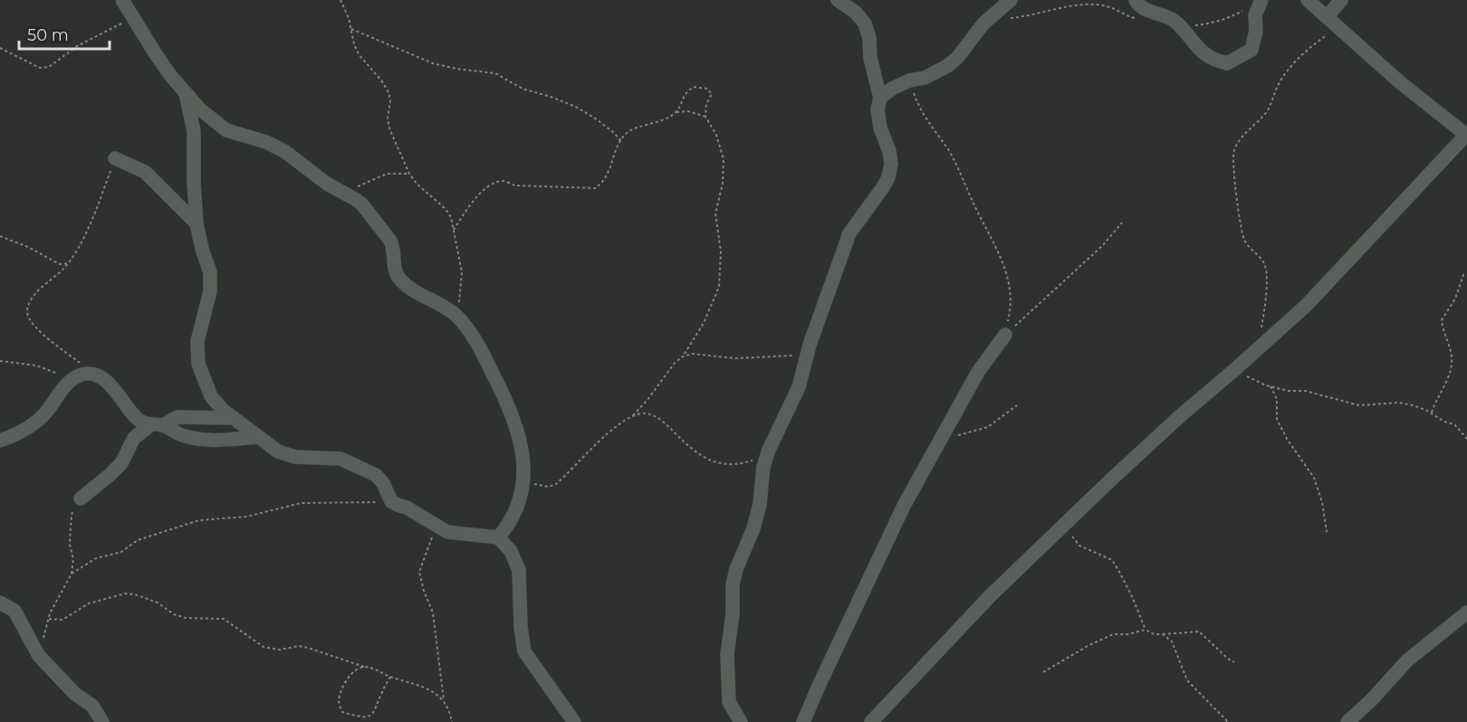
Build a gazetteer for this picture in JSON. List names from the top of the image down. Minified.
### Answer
{"scale_bar":"50 m"}
